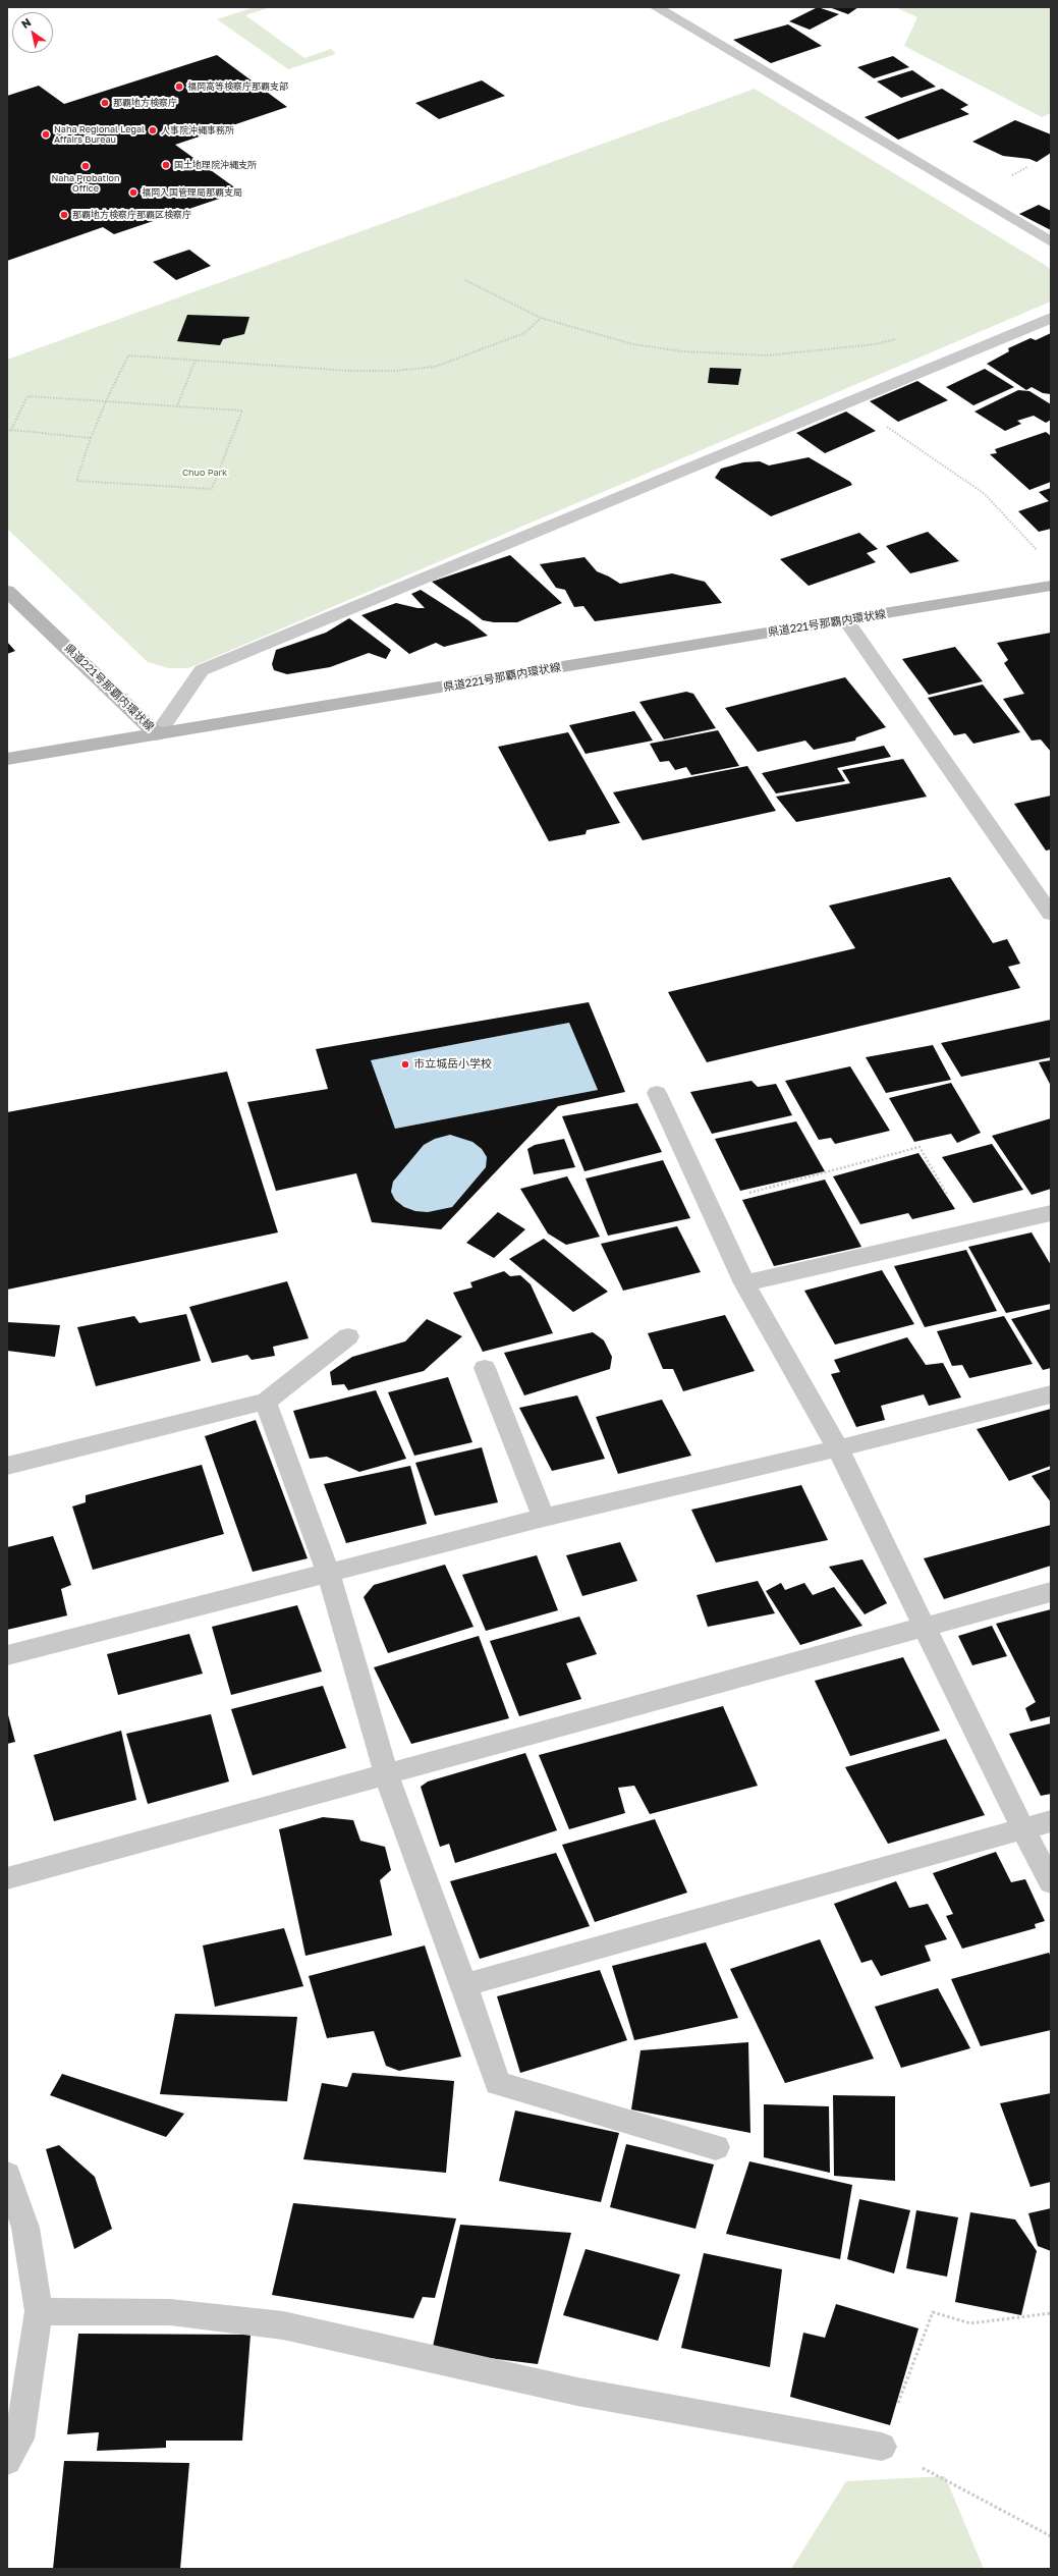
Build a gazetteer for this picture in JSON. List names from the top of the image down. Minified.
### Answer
{"streets":{"main road":["県道221号那覇内環状線"]},"parks":["Chuo Park"],"places":["福岡高等検察庁那覇支部","那覇地方検察庁","人事院沖縄事務所","Naha Regional Legal Affairs Bureau","国土地理院沖縄支所","Naha Probation Office","福岡入国管理局那覇支局","那覇地方検察庁那覇区検察庁","市立城岳小学校"],"north":"top left"}
